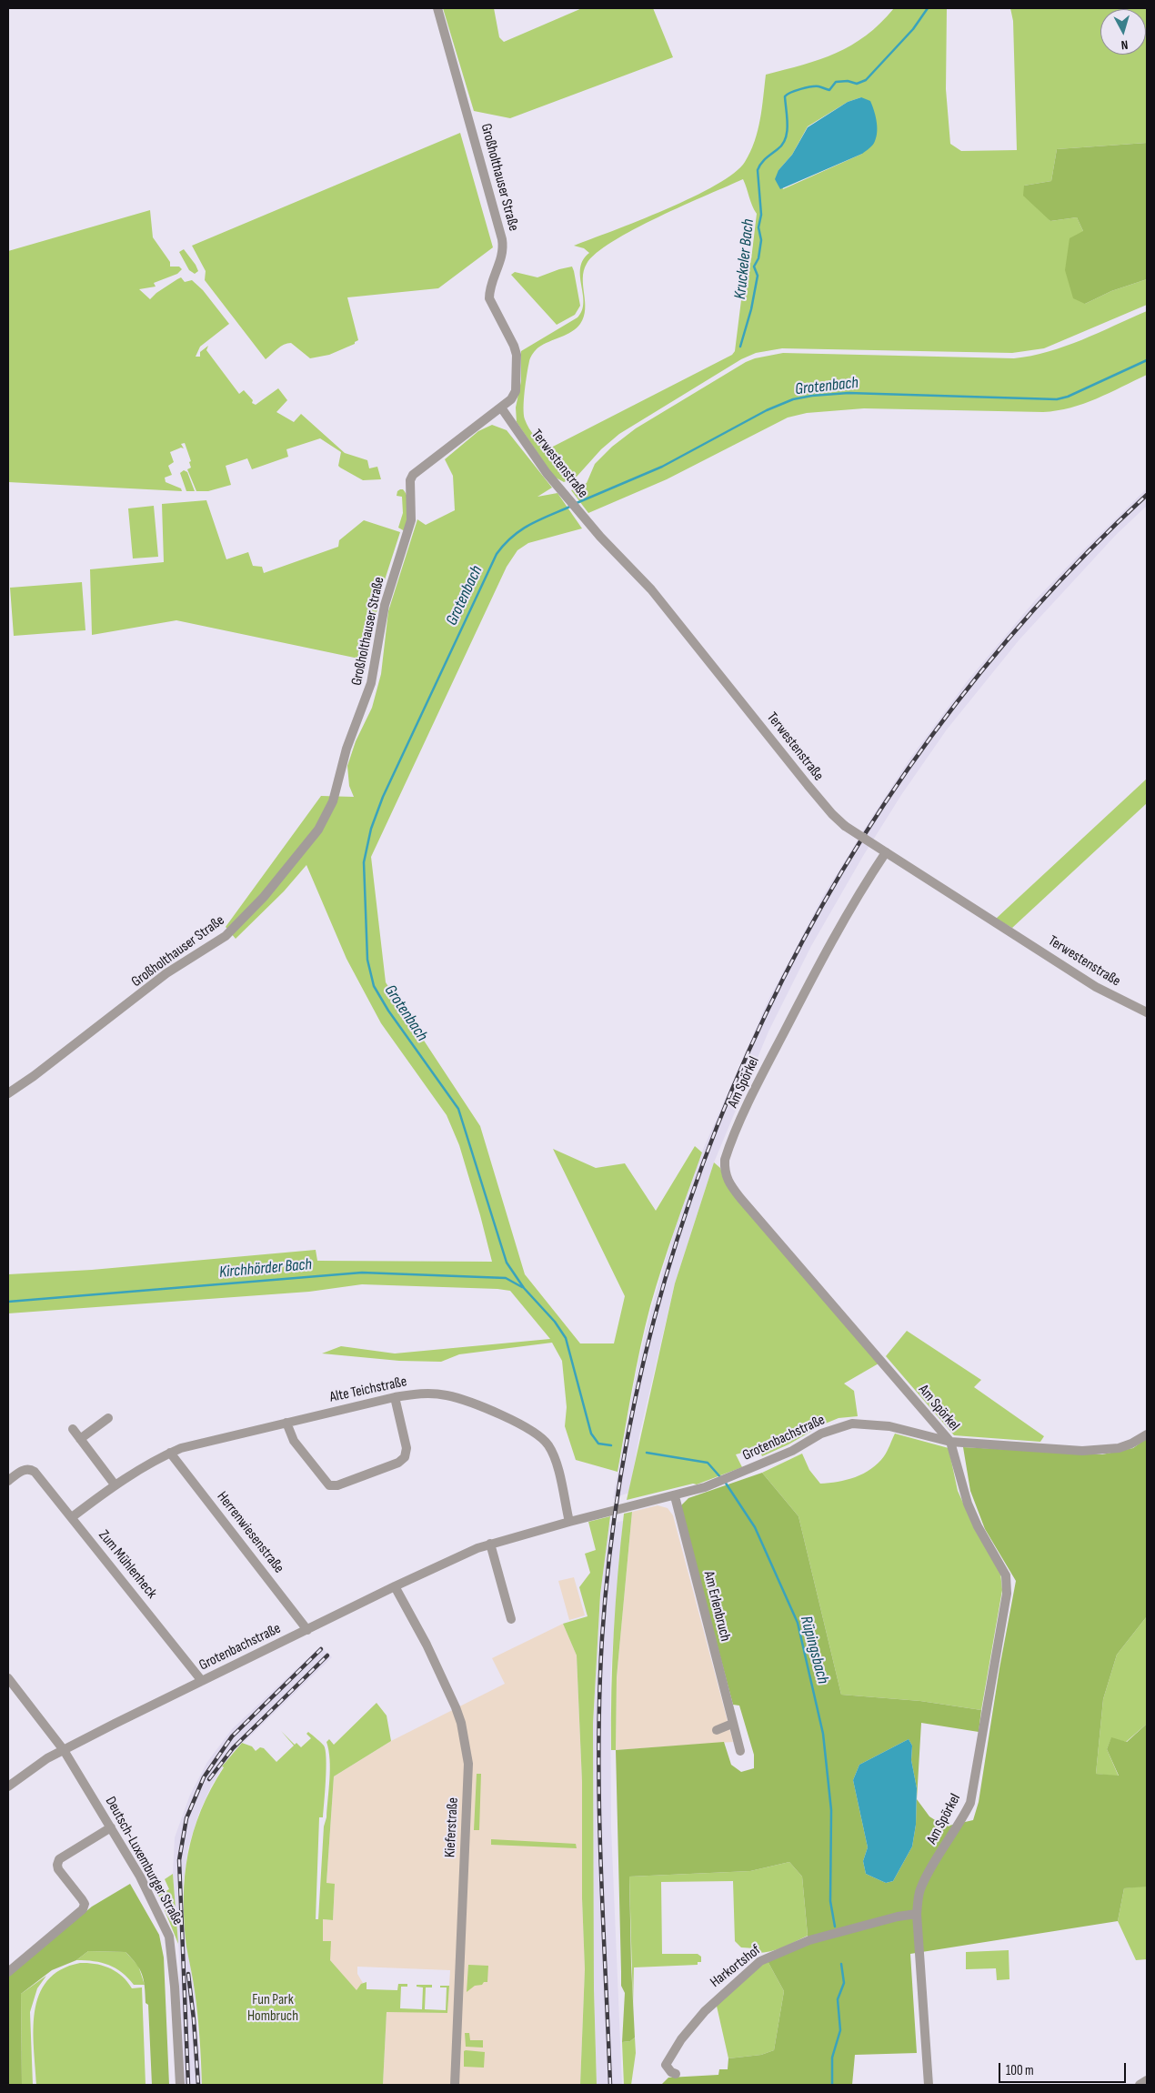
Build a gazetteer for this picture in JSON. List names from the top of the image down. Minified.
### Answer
{"streets":{"street":["Großholthauser Straße","Terwestenstraße","Am Spörkel","Alte Teichstraße","Grotenbachstraße","Herrenwiesenstraße","Zum Mühlenheck","Am Erlenbruch","Kieferstraße","Deutsch-Luxemburger Straße","Harkortshof"]},"crossings":[["Großholthauser Straße","Terwestenstraße"],["Terwestenstraße","Am Spörkel"],["Am Spörkel","Grotenbachstraße"],["Am Spörkel","Harkortshof"],["Alte Teichstraße","Grotenbachstraße"],["Alte Teichstraße","Herrenwiesenstraße"],["Alte Teichstraße","Zum Mühlenheck"],["Grotenbachstraße","Herrenwiesenstraße"],["Grotenbachstraße","Zum Mühlenheck"],["Grotenbachstraße","Am Erlenbruch"],["Grotenbachstraße","Kieferstraße"],["Grotenbachstraße","Deutsch-Luxemburger Straße"]],"water":["Kruckeler Bach","Grotenbach","Kirchhörder Bach","Rüpingsbach"],"parks":["Fun Park Hombruch"],"scale_bar":"100 m","north":"bottom"}
